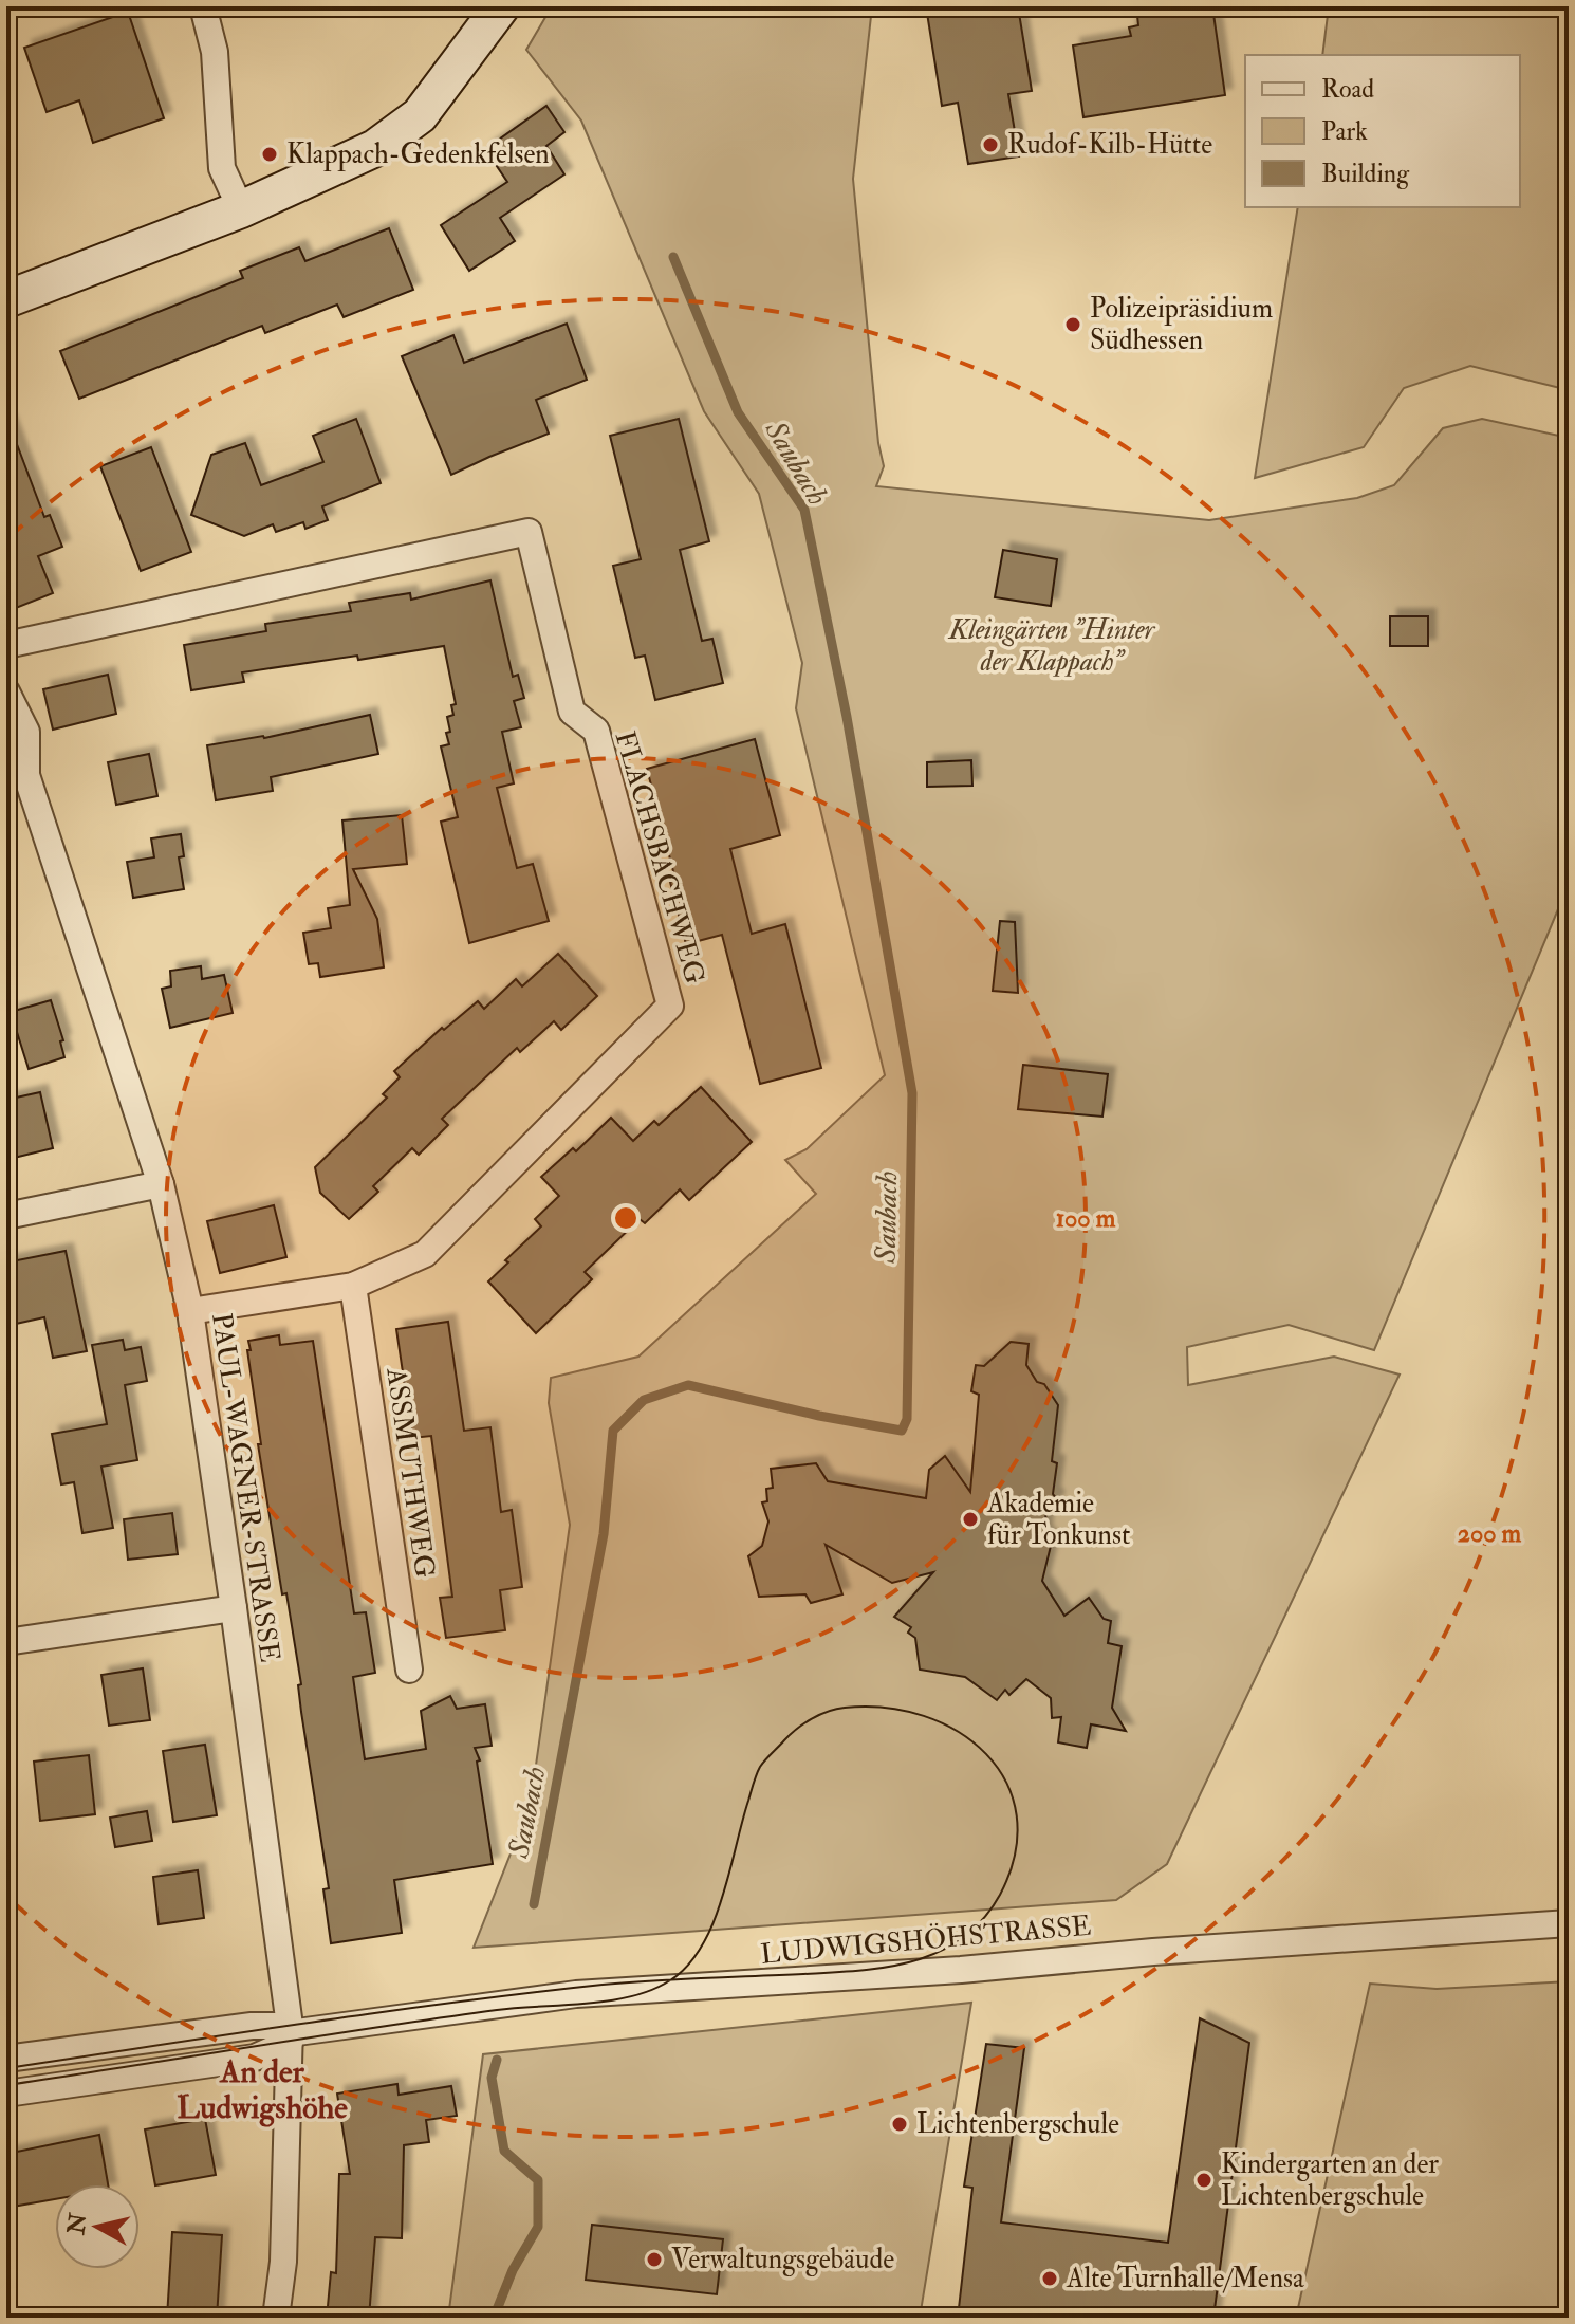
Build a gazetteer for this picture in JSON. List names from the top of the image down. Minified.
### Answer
{"streets":{"street":["FLACHSBACHWEG","ASSMUTHWEG","PAUL-WAGNER-STRASSE","LUDWIGSHÖHSTRASSE"]},"crossings":[["FLACHSBACHWEG","ASSMUTHWEG"],["FLACHSBACHWEG","PAUL-WAGNER-STRASSE"],["PAUL-WAGNER-STRASSE","LUDWIGSHÖHSTRASSE"]],"districts":["An der Ludwigshöhe"],"water":["Saubach"],"parks":["Kleingärten \"Hinter der Klappach\""],"places":["Rudof-Kilb-Hütte","Klappach-Gedenkfelsen","Polizeipräsidium Südhessen","Akademie für Tonkunst","Lichtenbergschule","Kindergarten an der Lichtenbergschule","Verwaltungsgebäude","Alte Turnhalle/Mensa"],"legend":["Road","Park","Building"],"north":"left","rings":["100 m","200 m"]}
